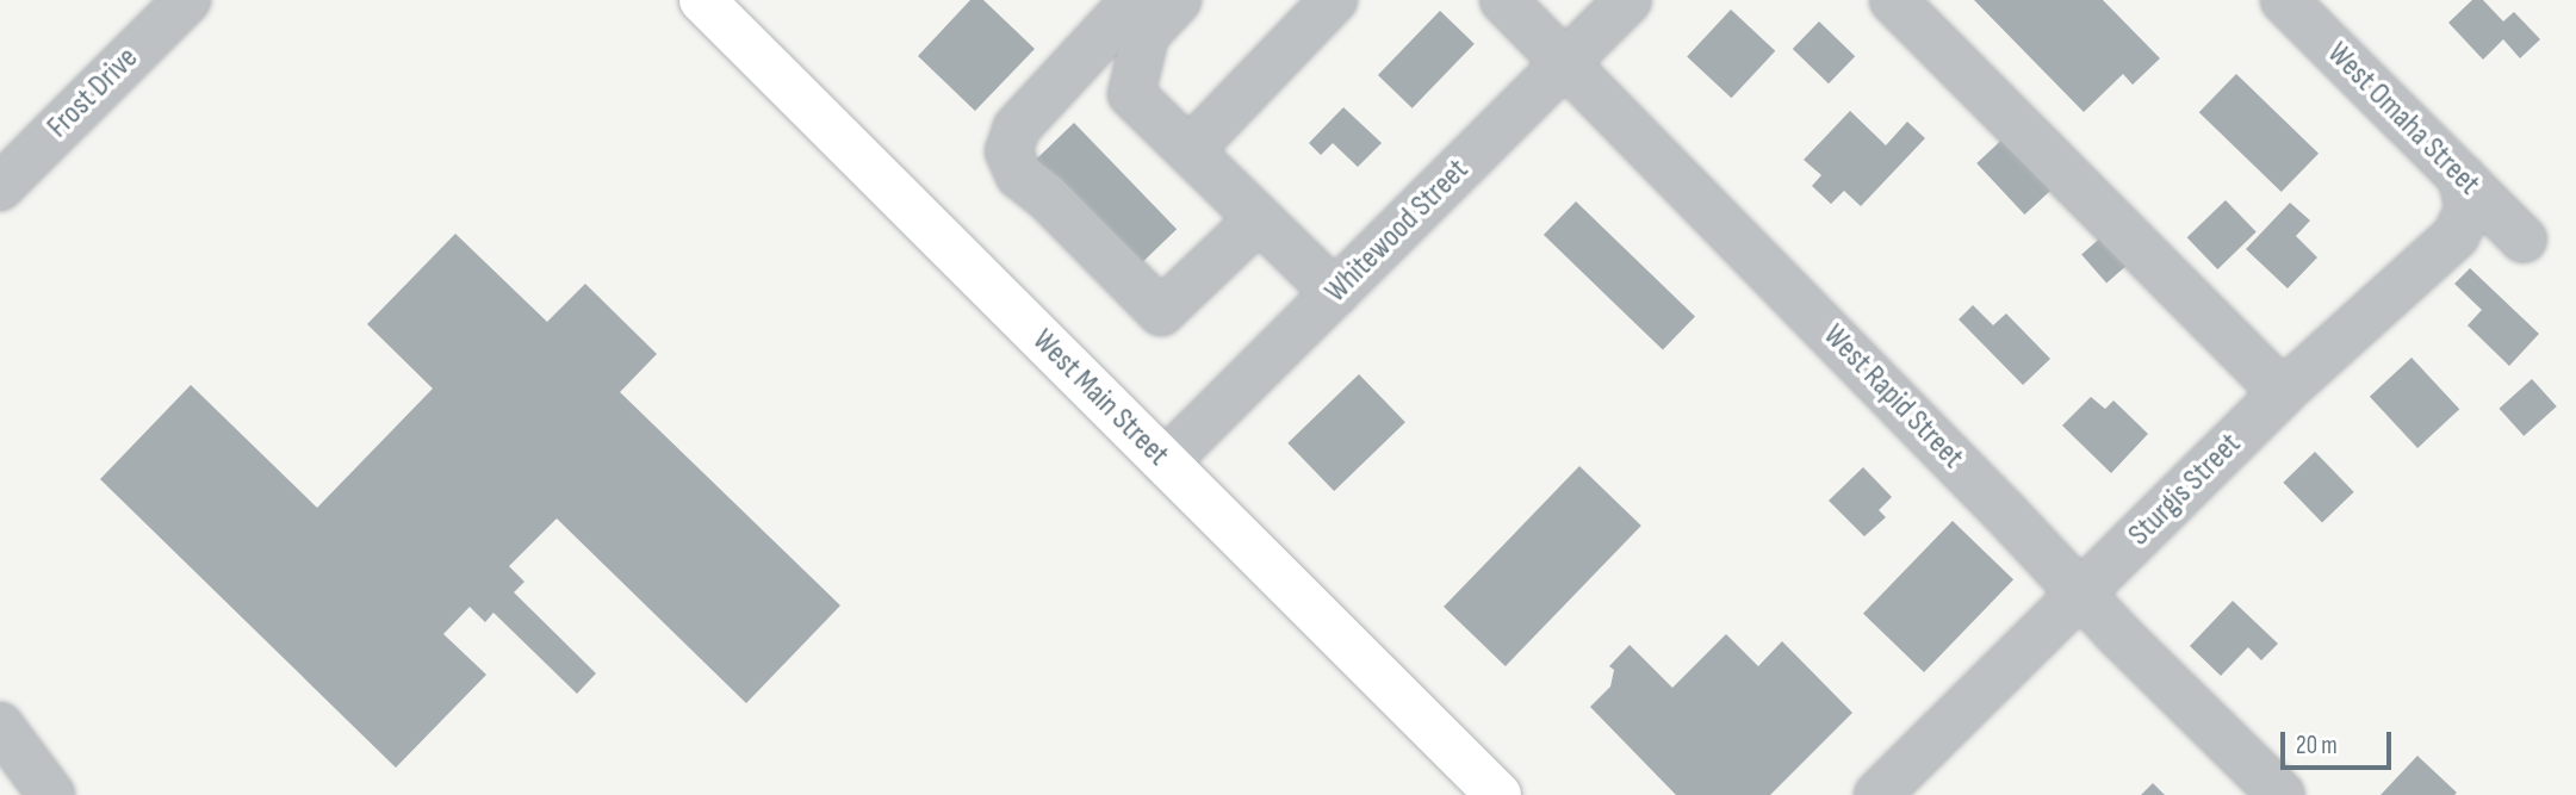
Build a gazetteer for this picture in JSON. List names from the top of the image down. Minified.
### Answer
{"streets":{"main road":["West Main Street"],"street":["Frost Drive","West Omaha Street","Whitewood Street","West Rapid Street","Sturgis Street"]},"crossings":[["West Omaha Street","Sturgis Street"],["Whitewood Street","West Rapid Street"],["Whitewood Street","West Main Street"],["West Rapid Street","Sturgis Street"]],"scale_bar":"20 m"}
